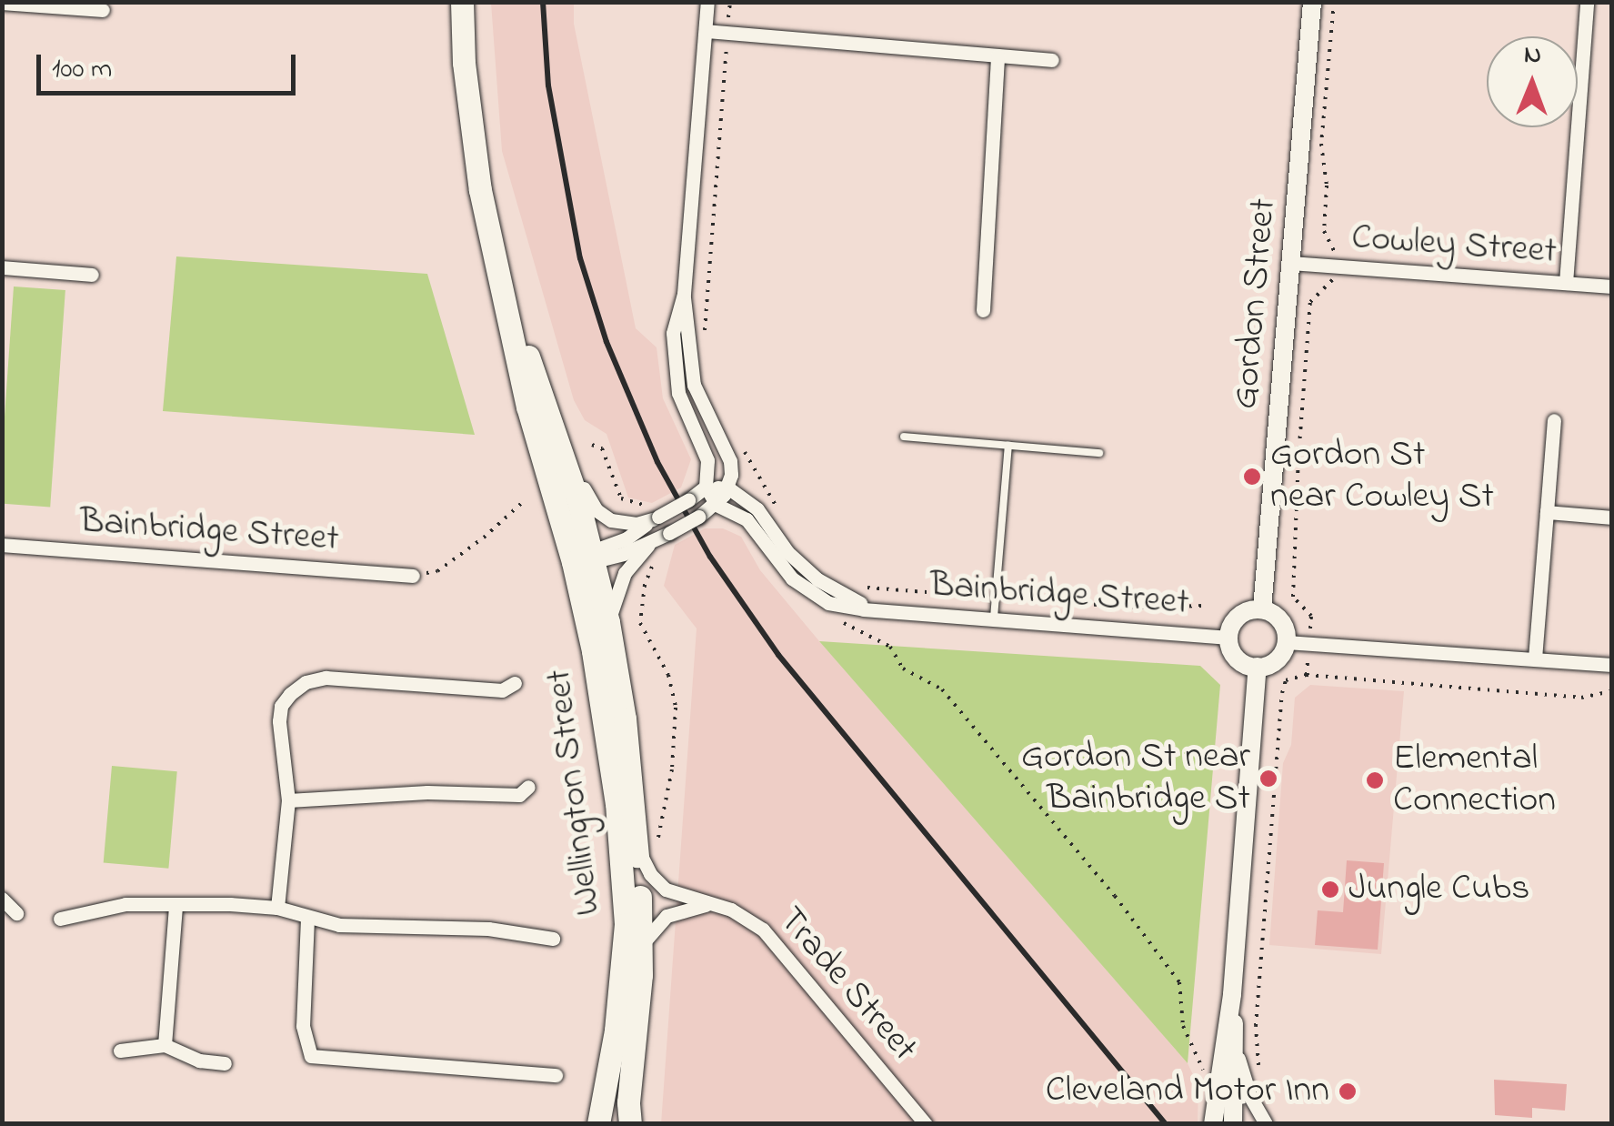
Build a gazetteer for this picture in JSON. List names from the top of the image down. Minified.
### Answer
{"streets":{"main road":["Wellington Street"],"street":["Cowley Street","Gordon Street","Bainbridge Street","Trade Street"]},"crossings":[["Cowley Street","Gordon Street"],["Gordon Street","Bainbridge Street"]],"places":["Gordon St near Cowley St","Gordon St near Bainbridge St","Elemental Connection","Jungle Cubs","Cleveland Motor Inn"],"scale_bar":"100 m","north":"top"}
